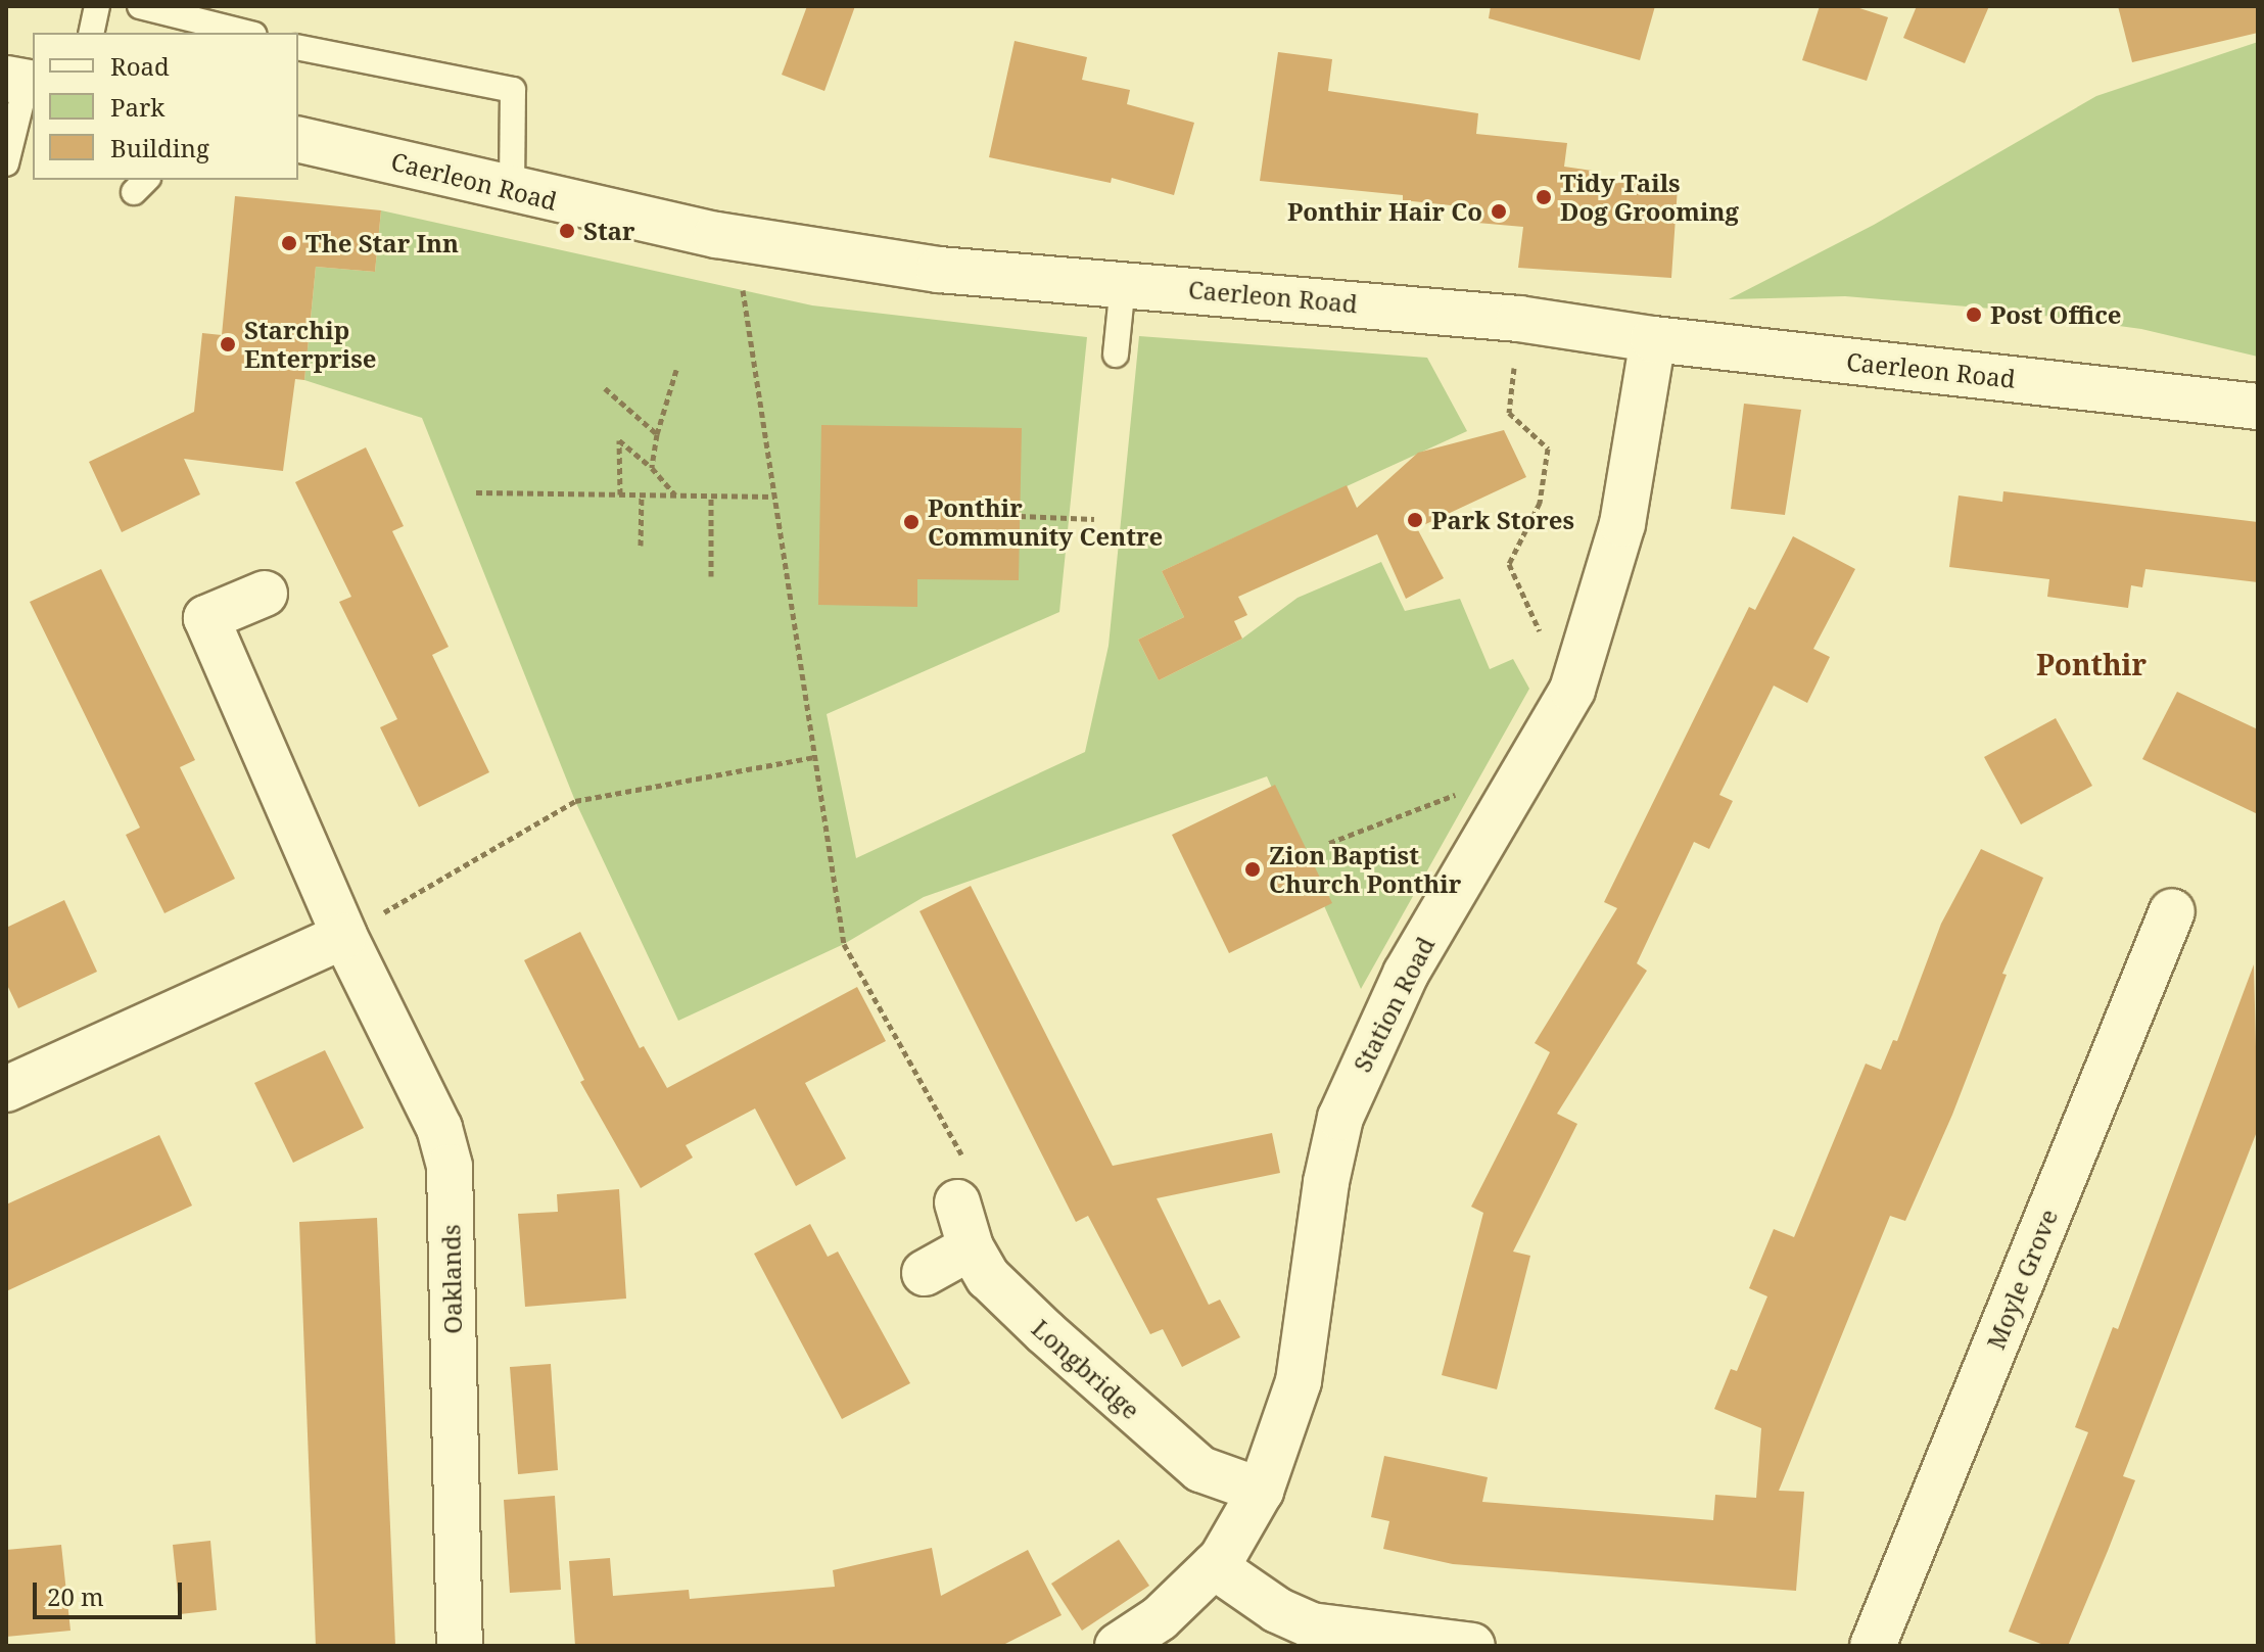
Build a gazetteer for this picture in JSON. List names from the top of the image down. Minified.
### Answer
{"streets":{"street":["Caerleon Road","Station Road","Oaklands","Moyle Grove","Longbridge"]},"crossings":[["Caerleon Road","Station Road"],["Station Road","Longbridge"]],"districts":["Ponthir"],"places":["Tidy Tails Dog Grooming","Ponthir Hair Co","Star","The Star Inn","Post Office","Starchip Enterprise","Park Stores","Ponthir Community Centre","Zion Baptist Church Ponthir"],"legend":["Road","Park","Building"],"scale_bar":"20 m"}
